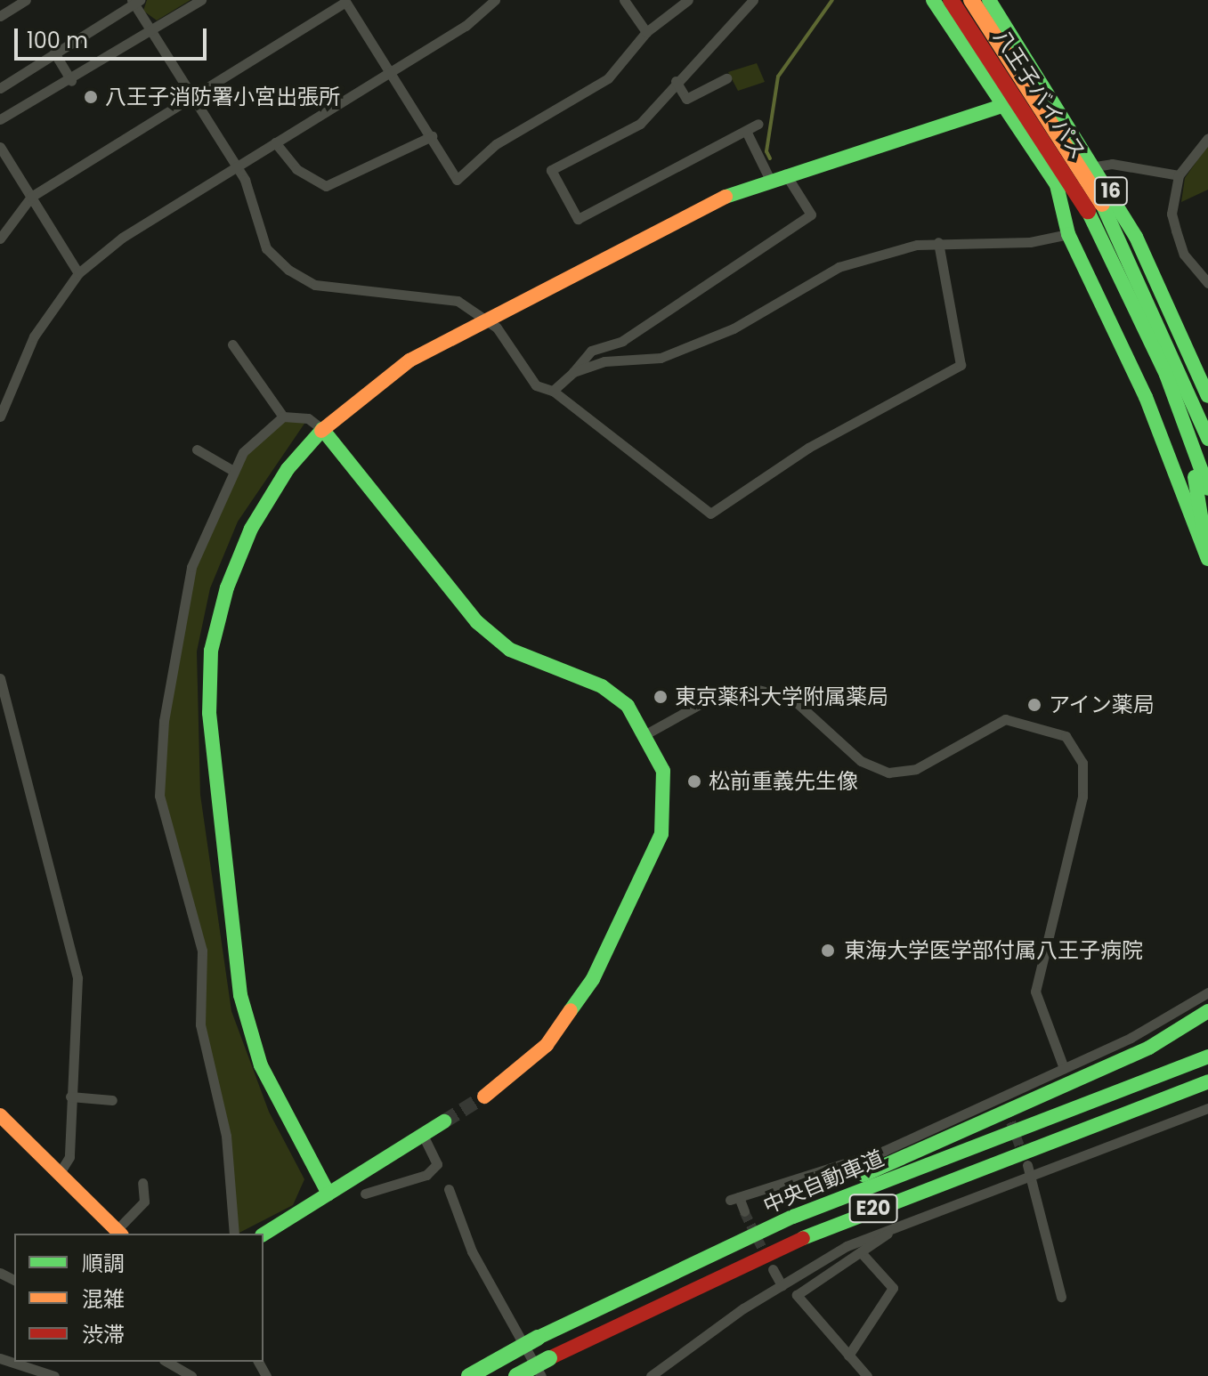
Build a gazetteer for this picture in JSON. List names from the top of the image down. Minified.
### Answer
{"streets":{"main road":["八王子バイパス","16","中央自動車道","E20"]},"places":["八王子消防署小宮出張所","東京薬科大学附属薬局","アイン薬局","松前重義先生像","東海大学医学部付属八王子病院"],"legend":["順調","混雑","渋滞"],"scale_bar":"100 m"}
